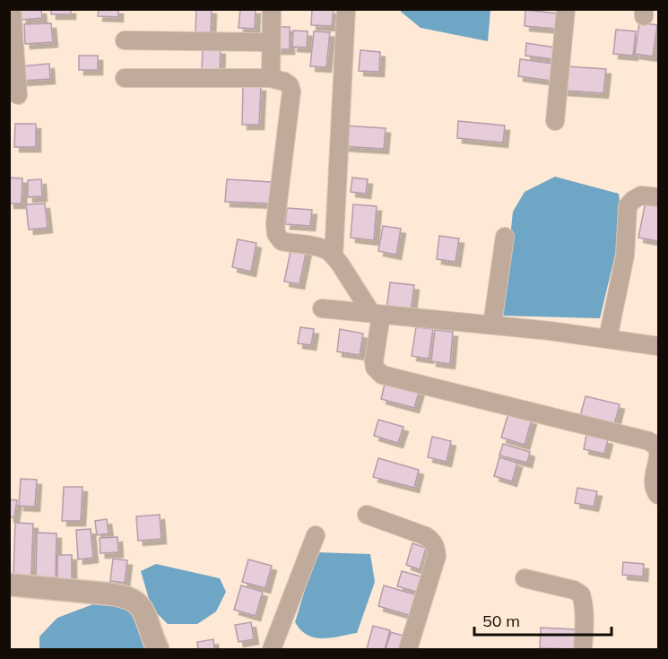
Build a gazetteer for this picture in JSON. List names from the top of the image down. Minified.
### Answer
{"scale_bar":"50 m"}
